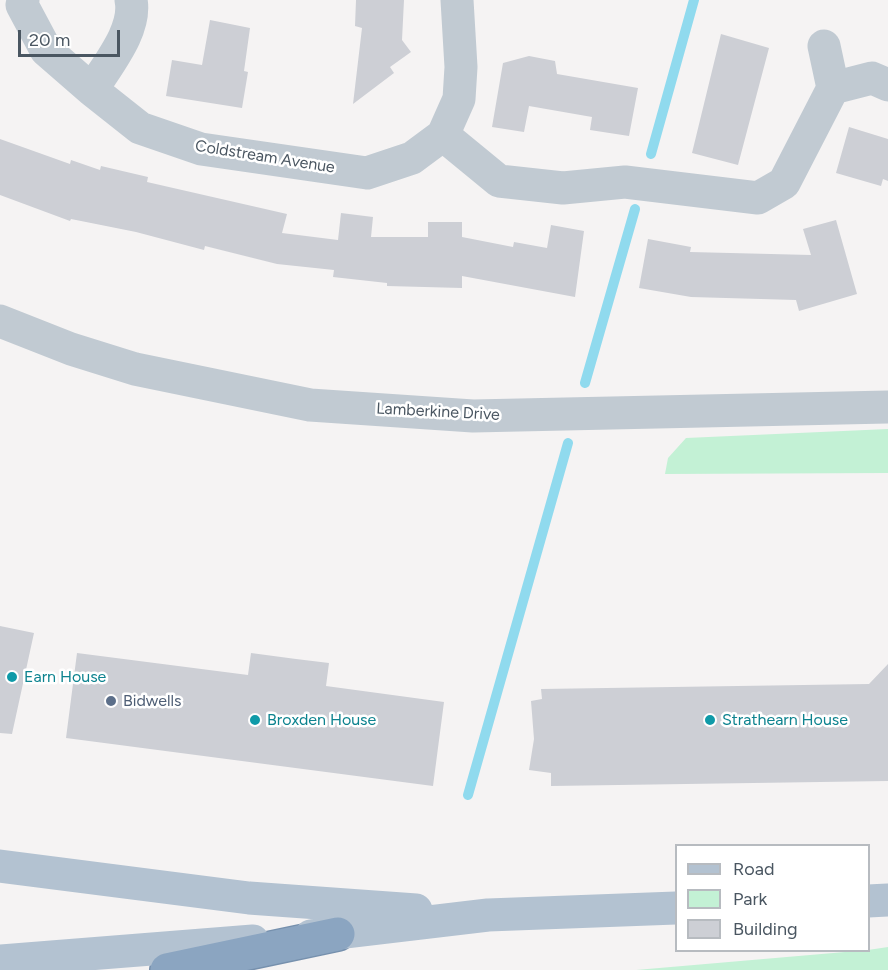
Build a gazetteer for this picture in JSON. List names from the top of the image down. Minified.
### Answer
{"streets":{"street":["Coldstream Avenue","Lamberkine Drive"]},"places":["Earn House","Bidwells","Broxden House","Strathearn House"],"legend":["Road","Park","Building"],"scale_bar":"20 m"}
